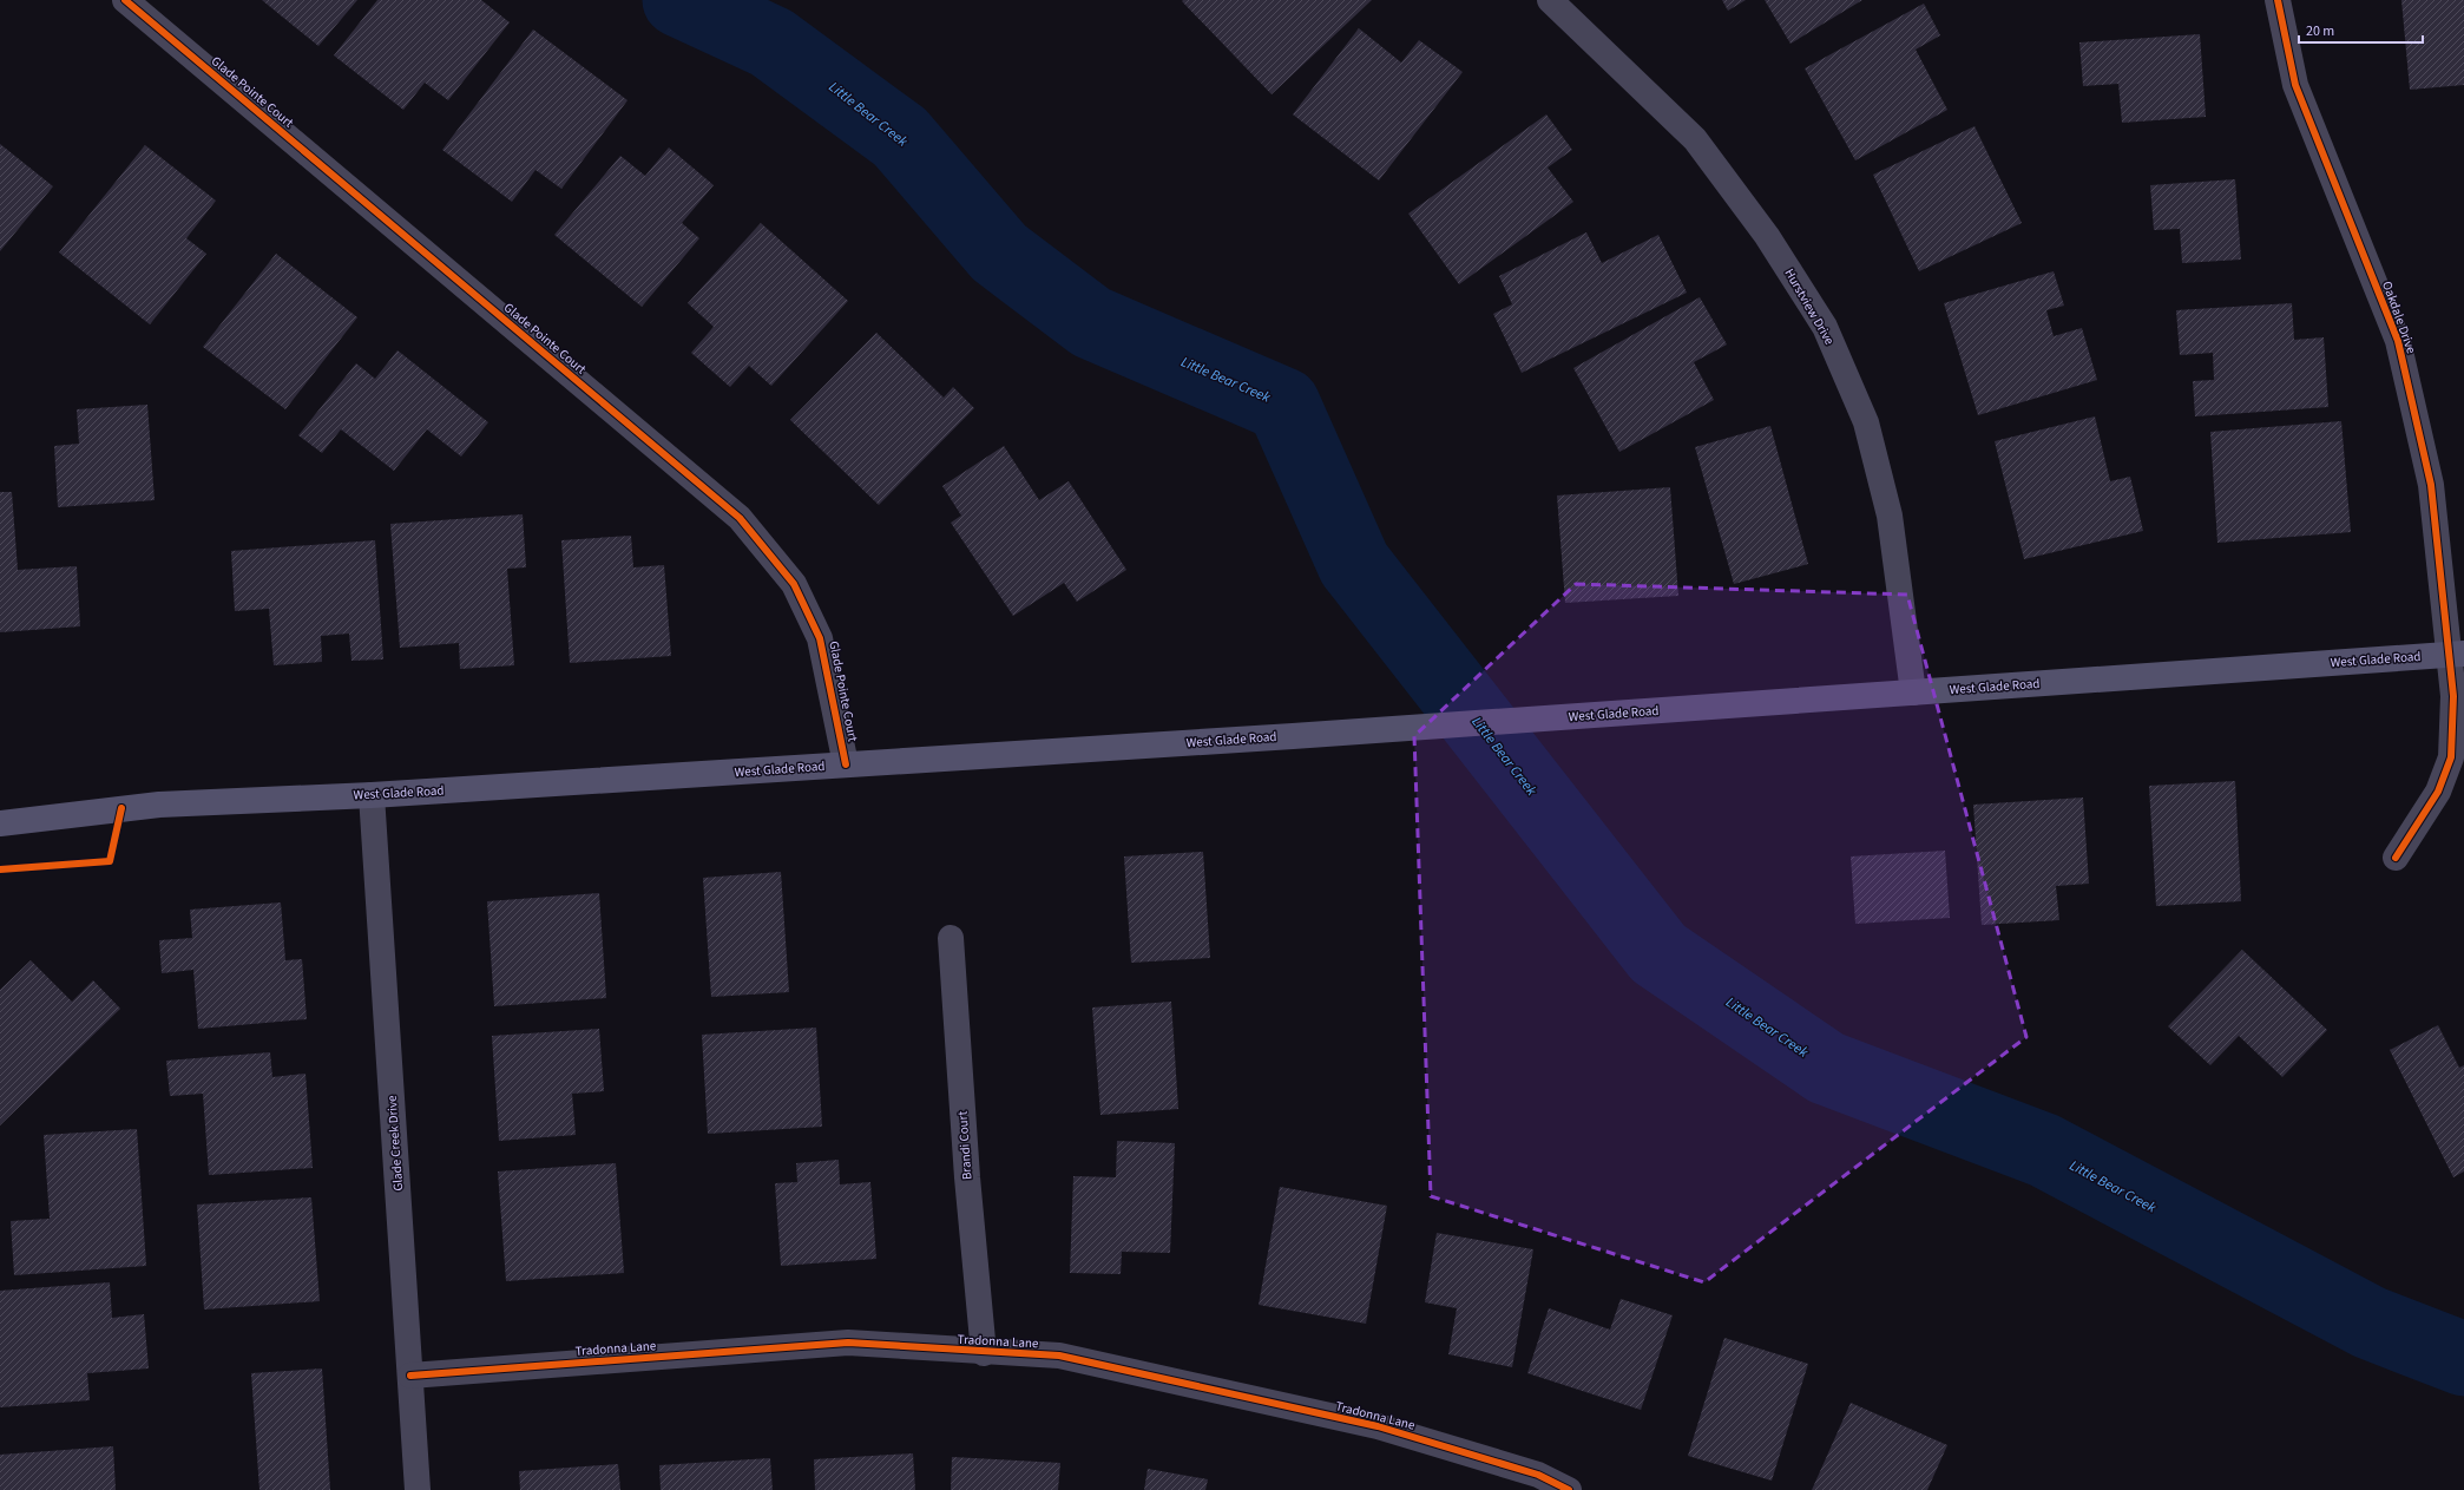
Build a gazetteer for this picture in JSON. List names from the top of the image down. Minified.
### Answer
{"streets":{"main road":["West Glade Road"],"street":["Glade Pointe Court","Hurstview Drive","Oakdale Drive","Glade Creek Drive","Brandi Court","Tradonna Lane"]},"crossings":[["Glade Pointe Court","West Glade Road"],["Hurstview Drive","West Glade Road"],["Oakdale Drive","West Glade Road"],["West Glade Road","Glade Creek Drive"],["Glade Creek Drive","Tradonna Lane"],["Brandi Court","Tradonna Lane"]],"water":["Little Bear Creek"],"scale_bar":"20 m"}
